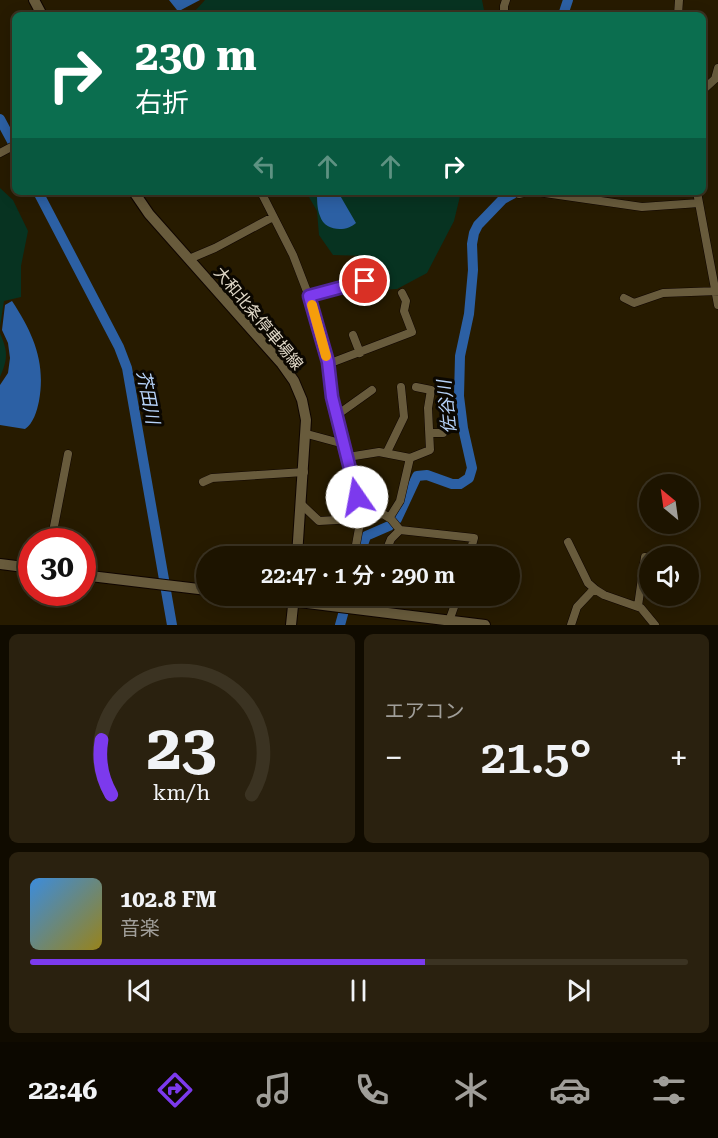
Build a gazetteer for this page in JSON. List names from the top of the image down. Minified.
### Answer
{"streets":{"main road":["大和北条停車場線"]},"water":["芥田川","佐谷川"],"north":"top left","page":{"turn":["230 m","右折"],"limit":"30","trip":"22:47 · 1 分 · 290 m","tile":"エアコン","heat":["−","21.5°","+"],"song":["102.8 FM","音楽"],"tabs":"22:46","gauge":["23","km/h"]}}
